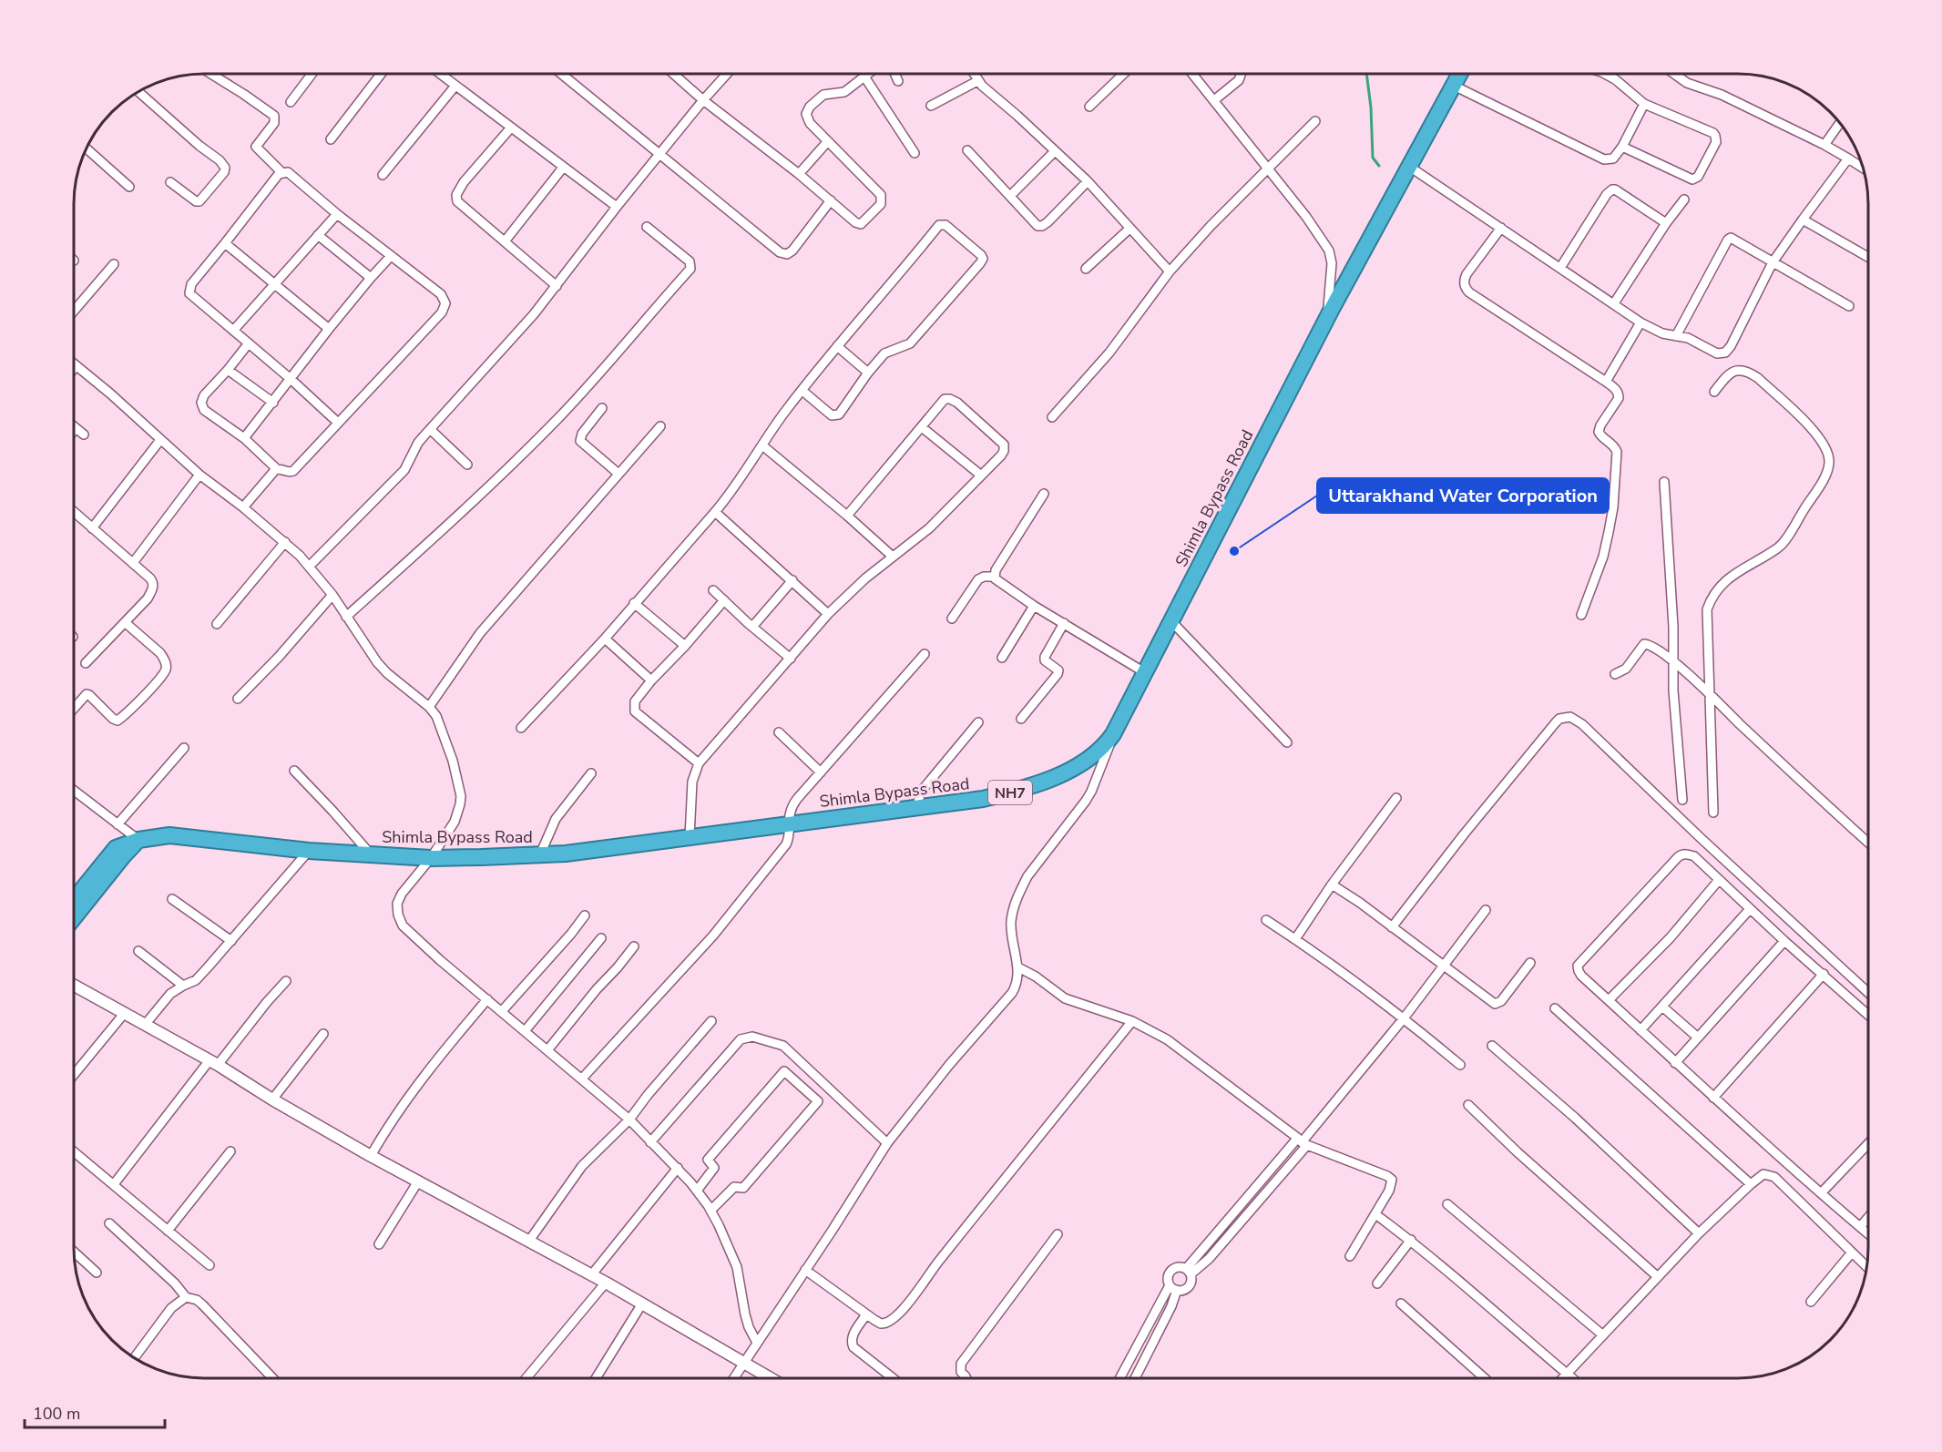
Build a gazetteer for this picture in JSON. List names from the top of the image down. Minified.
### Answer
{"streets":{"highway":["Shimla Bypass Road","NH7"]},"places":["Uttarakhand Water Corporation"],"scale_bar":"100 m"}
